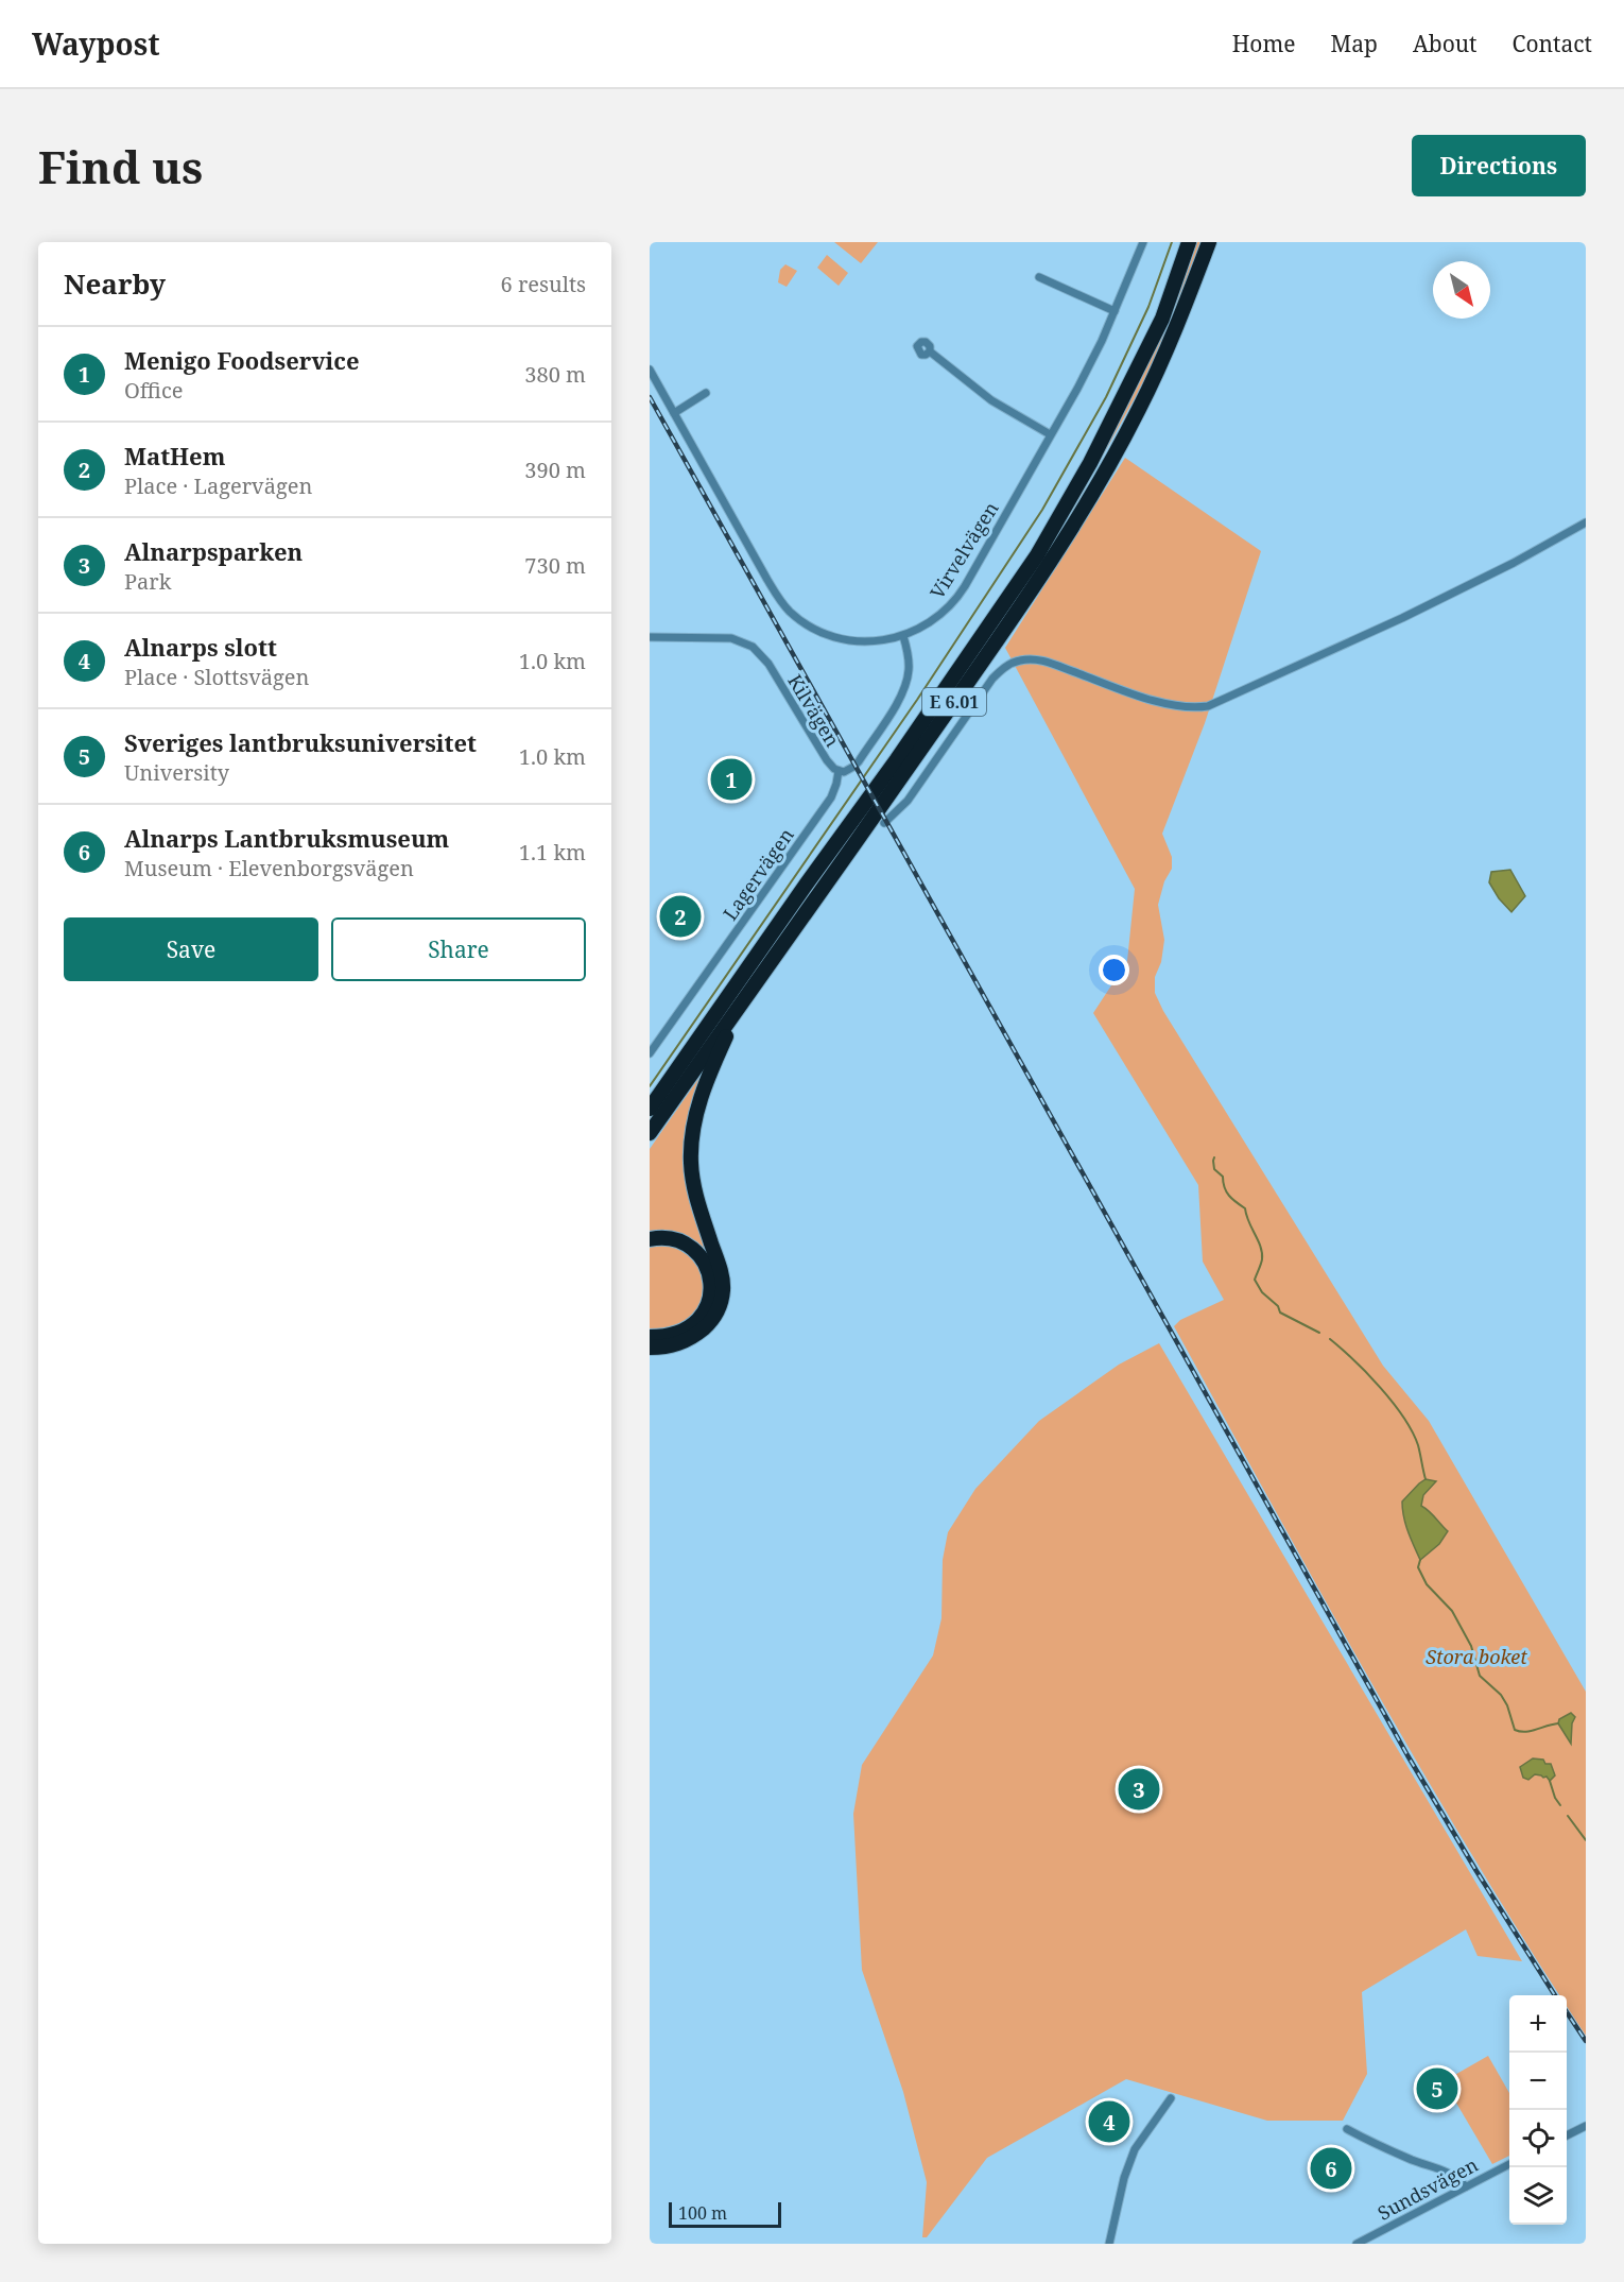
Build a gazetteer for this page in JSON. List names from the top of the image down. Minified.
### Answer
{"streets":{"highway":["E 6.01"],"street":["Virvelvägen","Kilvägen","Lagervägen","Sundsvägen"]},"crossings":[["Virvelvägen","Kilvägen"],["Kilvägen","Lagervägen"]],"parks":["Stora boket"],"scale_bar":"100 m","north":"bottom right","page":{"header":"Waypost","nav":["Home","Map","About","Contact"],"buttons":["Directions",["Save","Share"]],"title":"Find us","heading":["Nearby","6 results"],"list":[{"mark":"1","name":"Menigo Foodservice","note":"Office","value":"380 m"},{"mark":"2","name":"MatHem","note":"Place · Lagervägen","value":"390 m"},{"mark":"3","name":"Alnarpsparken","note":"Park","value":"730 m"},{"mark":"4","name":"Alnarps slott","note":"Place · Slottsvägen","value":"1.0 km"},{"mark":"5","name":"Sveriges lantbruksuniversitet","note":"University","value":"1.0 km"},{"mark":"6","name":"Alnarps Lantbruksmuseum","note":"Museum · Elevenborgsvägen","value":"1.1 km"}],"pins":["1","2","3","5","4","6"],"map_buttons":["+","−"],"scale":"100 m"}}
